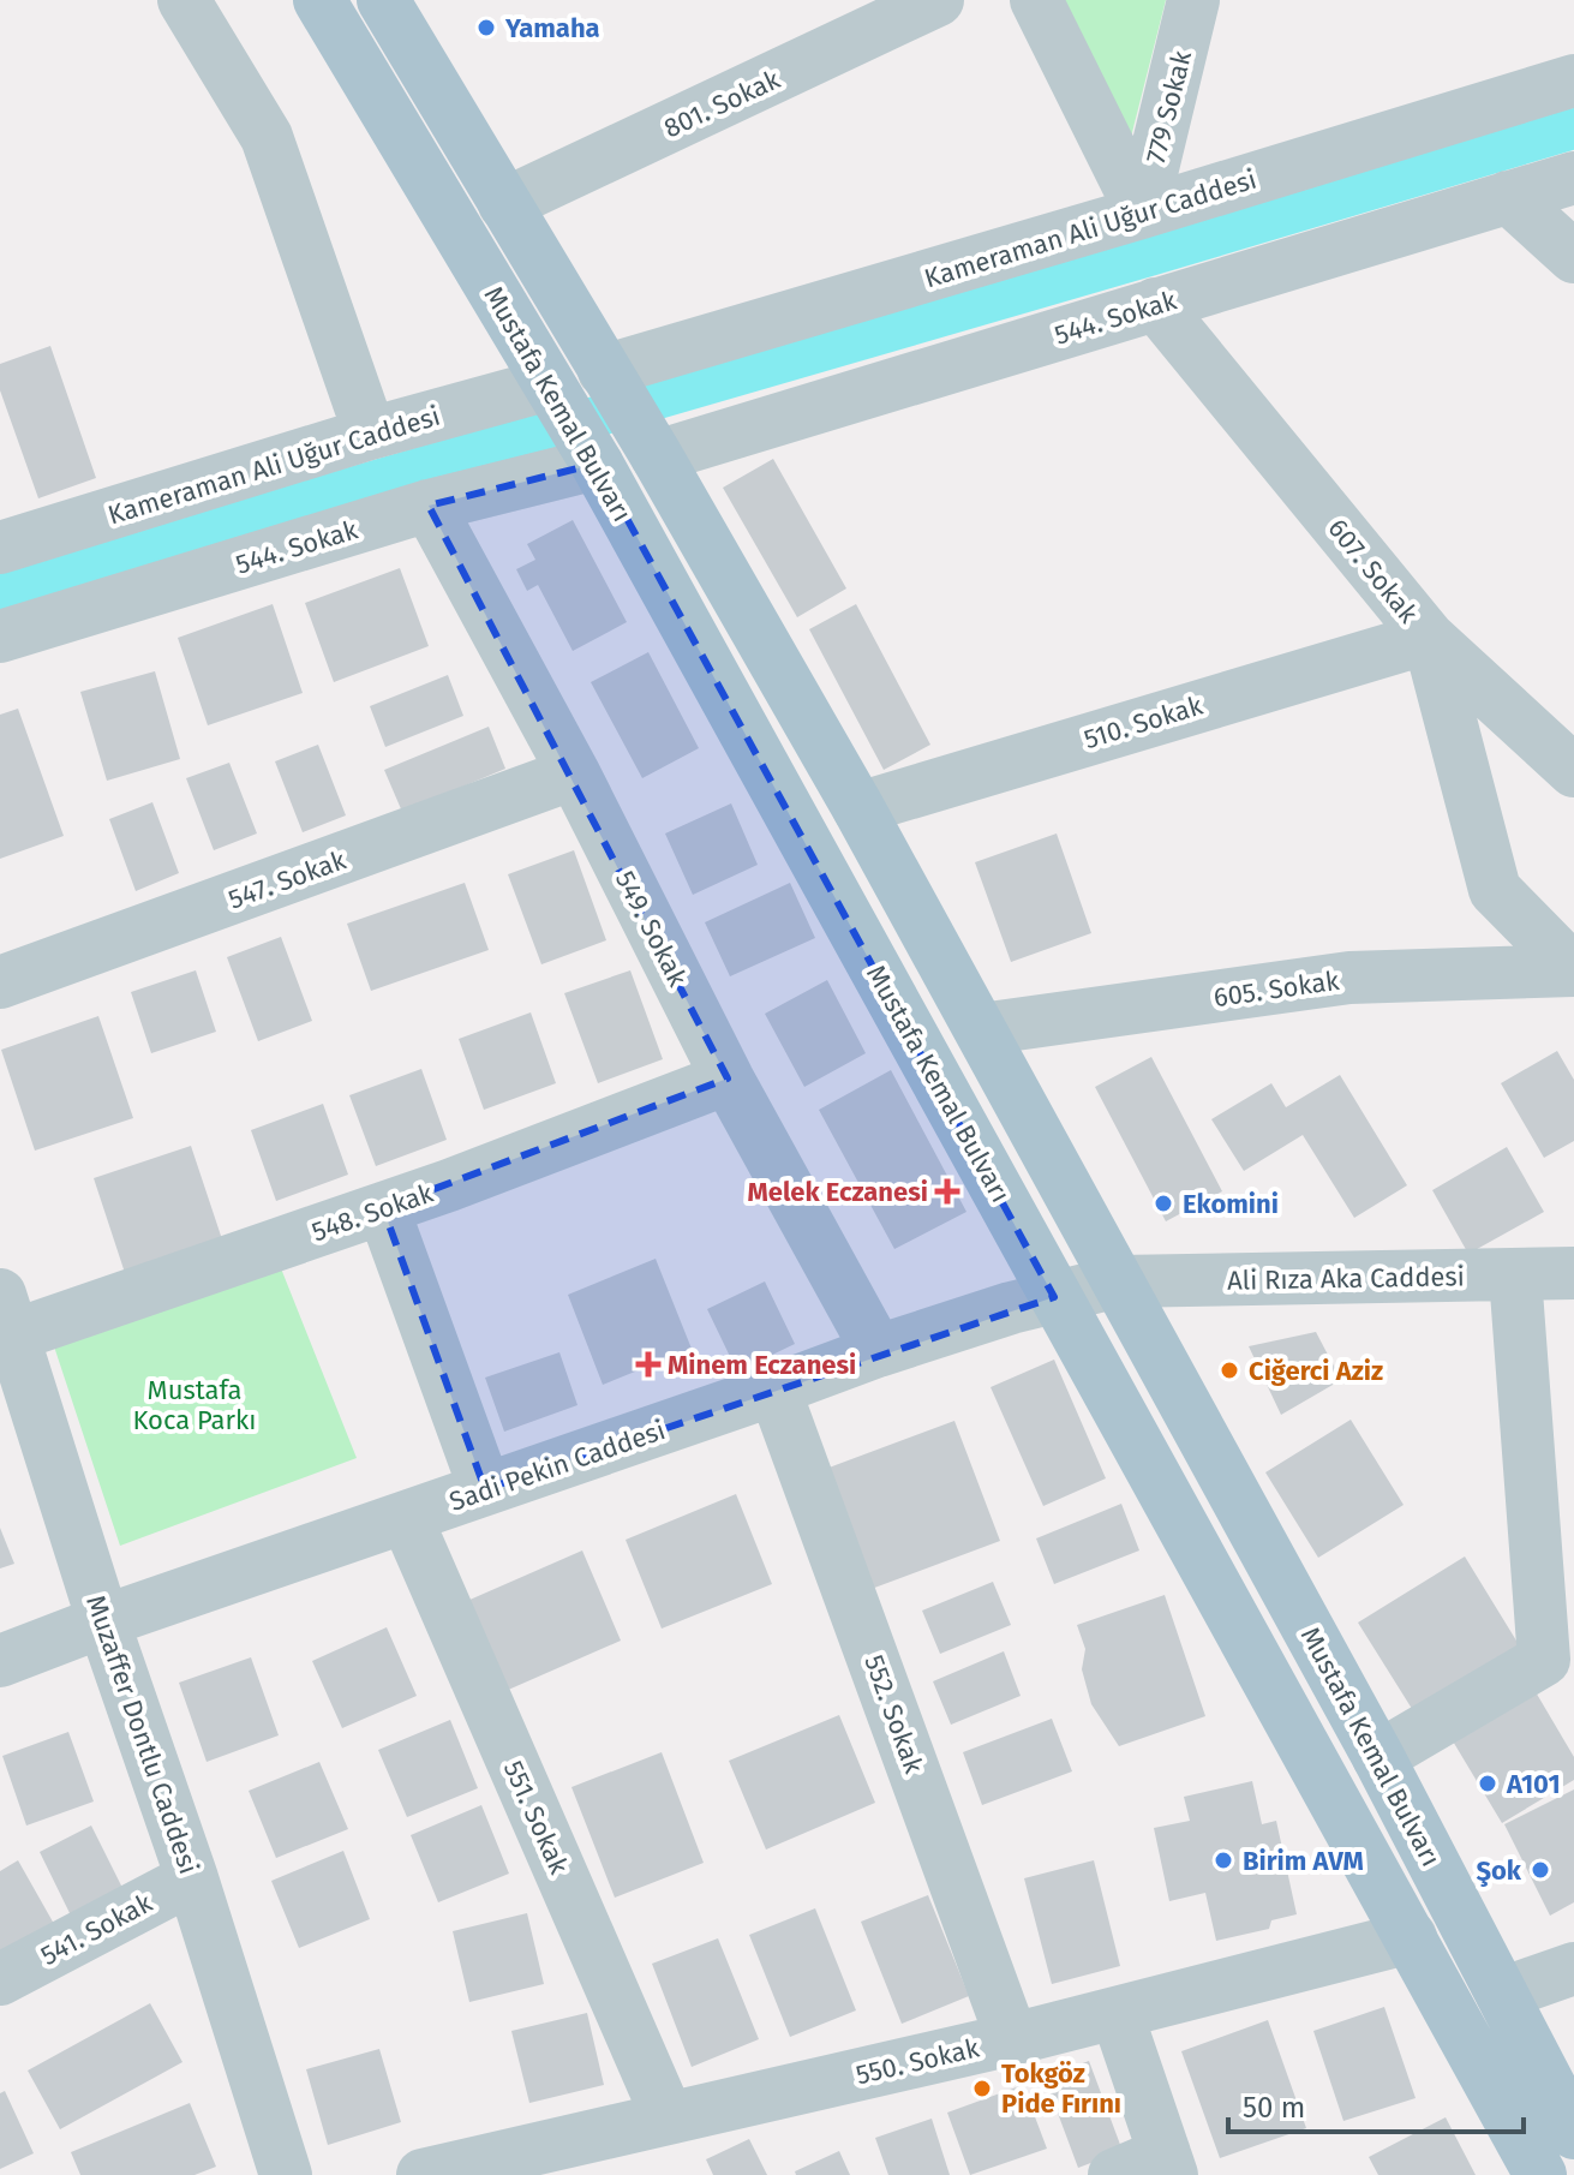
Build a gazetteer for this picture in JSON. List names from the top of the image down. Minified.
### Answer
{"streets":{"main road":["Mustafa Kemal Bulvarı"],"street":["801. Sokak","779 Sokak","Kameraman Ali Uğur Caddesi","544. Sokak","607. Sokak","510. Sokak","547. Sokak","549. Sokak","605. Sokak","548. Sokak","Ali Rıza Aka Caddesi","Sadi Pekin Caddesi","552. Sokak","Muzaffer Dontlu Caddesi","551. Sokak","541. Sokak","550. Sokak"]},"crossings":[["801. Sokak","Mustafa Kemal Bulvarı"],["779 Sokak","Kameraman Ali Uğur Caddesi"],["Kameraman Ali Uğur Caddesi","Mustafa Kemal Bulvarı"],["544. Sokak","Mustafa Kemal Bulvarı"],["544. Sokak","607. Sokak"],["544. Sokak","549. Sokak"],["Mustafa Kemal Bulvarı","510. Sokak"],["Mustafa Kemal Bulvarı","605. Sokak"],["Mustafa Kemal Bulvarı","Ali Rıza Aka Caddesi"],["Mustafa Kemal Bulvarı","Sadi Pekin Caddesi"],["Mustafa Kemal Bulvarı","550. Sokak"],["607. Sokak","510. Sokak"],["607. Sokak","605. Sokak"],["547. Sokak","549. Sokak"],["549. Sokak","548. Sokak"],["549. Sokak","Sadi Pekin Caddesi"],["548. Sokak","Muzaffer Dontlu Caddesi"],["Ali Rıza Aka Caddesi","Sadi Pekin Caddesi"],["Sadi Pekin Caddesi","552. Sokak"],["Sadi Pekin Caddesi","Muzaffer Dontlu Caddesi"],["Sadi Pekin Caddesi","551. Sokak"],["552. Sokak","550. Sokak"],["Muzaffer Dontlu Caddesi","541. Sokak"],["551. Sokak","550. Sokak"]],"parks":["Mustafa Koca Parkı"],"places":{"other":["Yamaha","Ekomini","Ciğerci Aziz","A101","Birim AVM","Şok","Tokgöz Pide Fırını"],"health":["Melek Eczanesi","Minem Eczanesi"]},"scale_bar":"50 m"}
